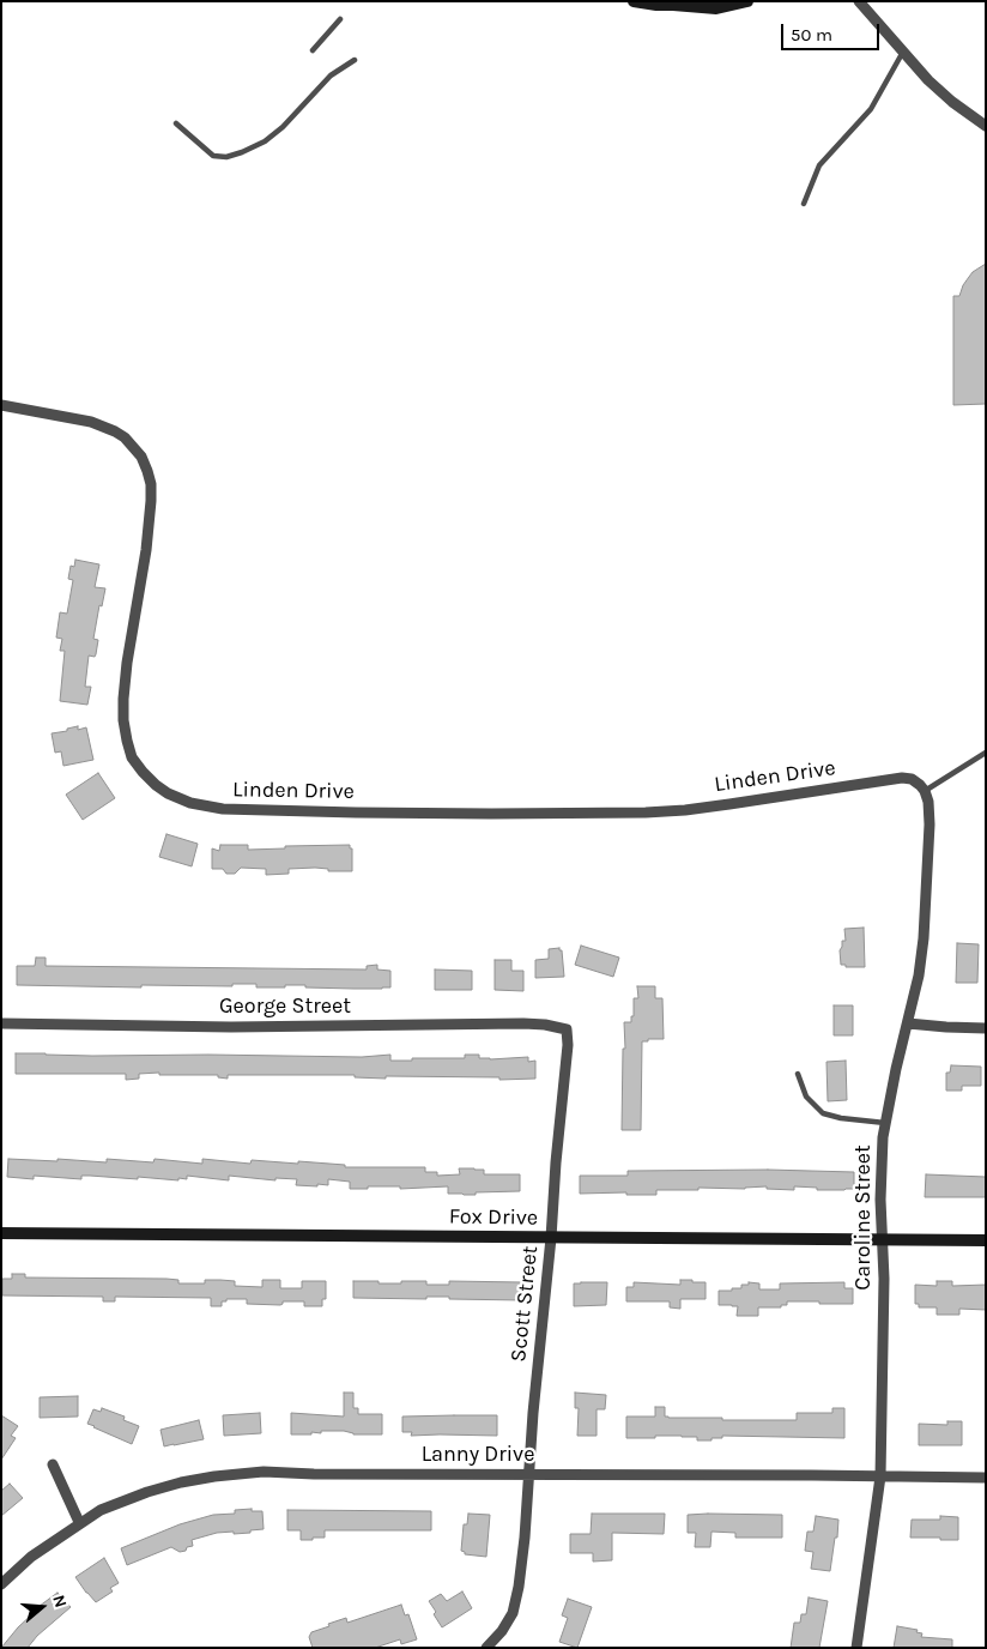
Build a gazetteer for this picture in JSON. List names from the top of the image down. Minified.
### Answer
{"streets":{"main road":["Fox Drive"],"street":["Linden Drive","George Street","Caroline Street","Scott Street","Lanny Drive"]},"crossings":[["Linden Drive","Caroline Street"],["George Street","Scott Street"],["Fox Drive","Caroline Street"],["Fox Drive","Scott Street"],["Caroline Street","Lanny Drive"],["Scott Street","Lanny Drive"]],"scale_bar":"50 m","north":"right"}
